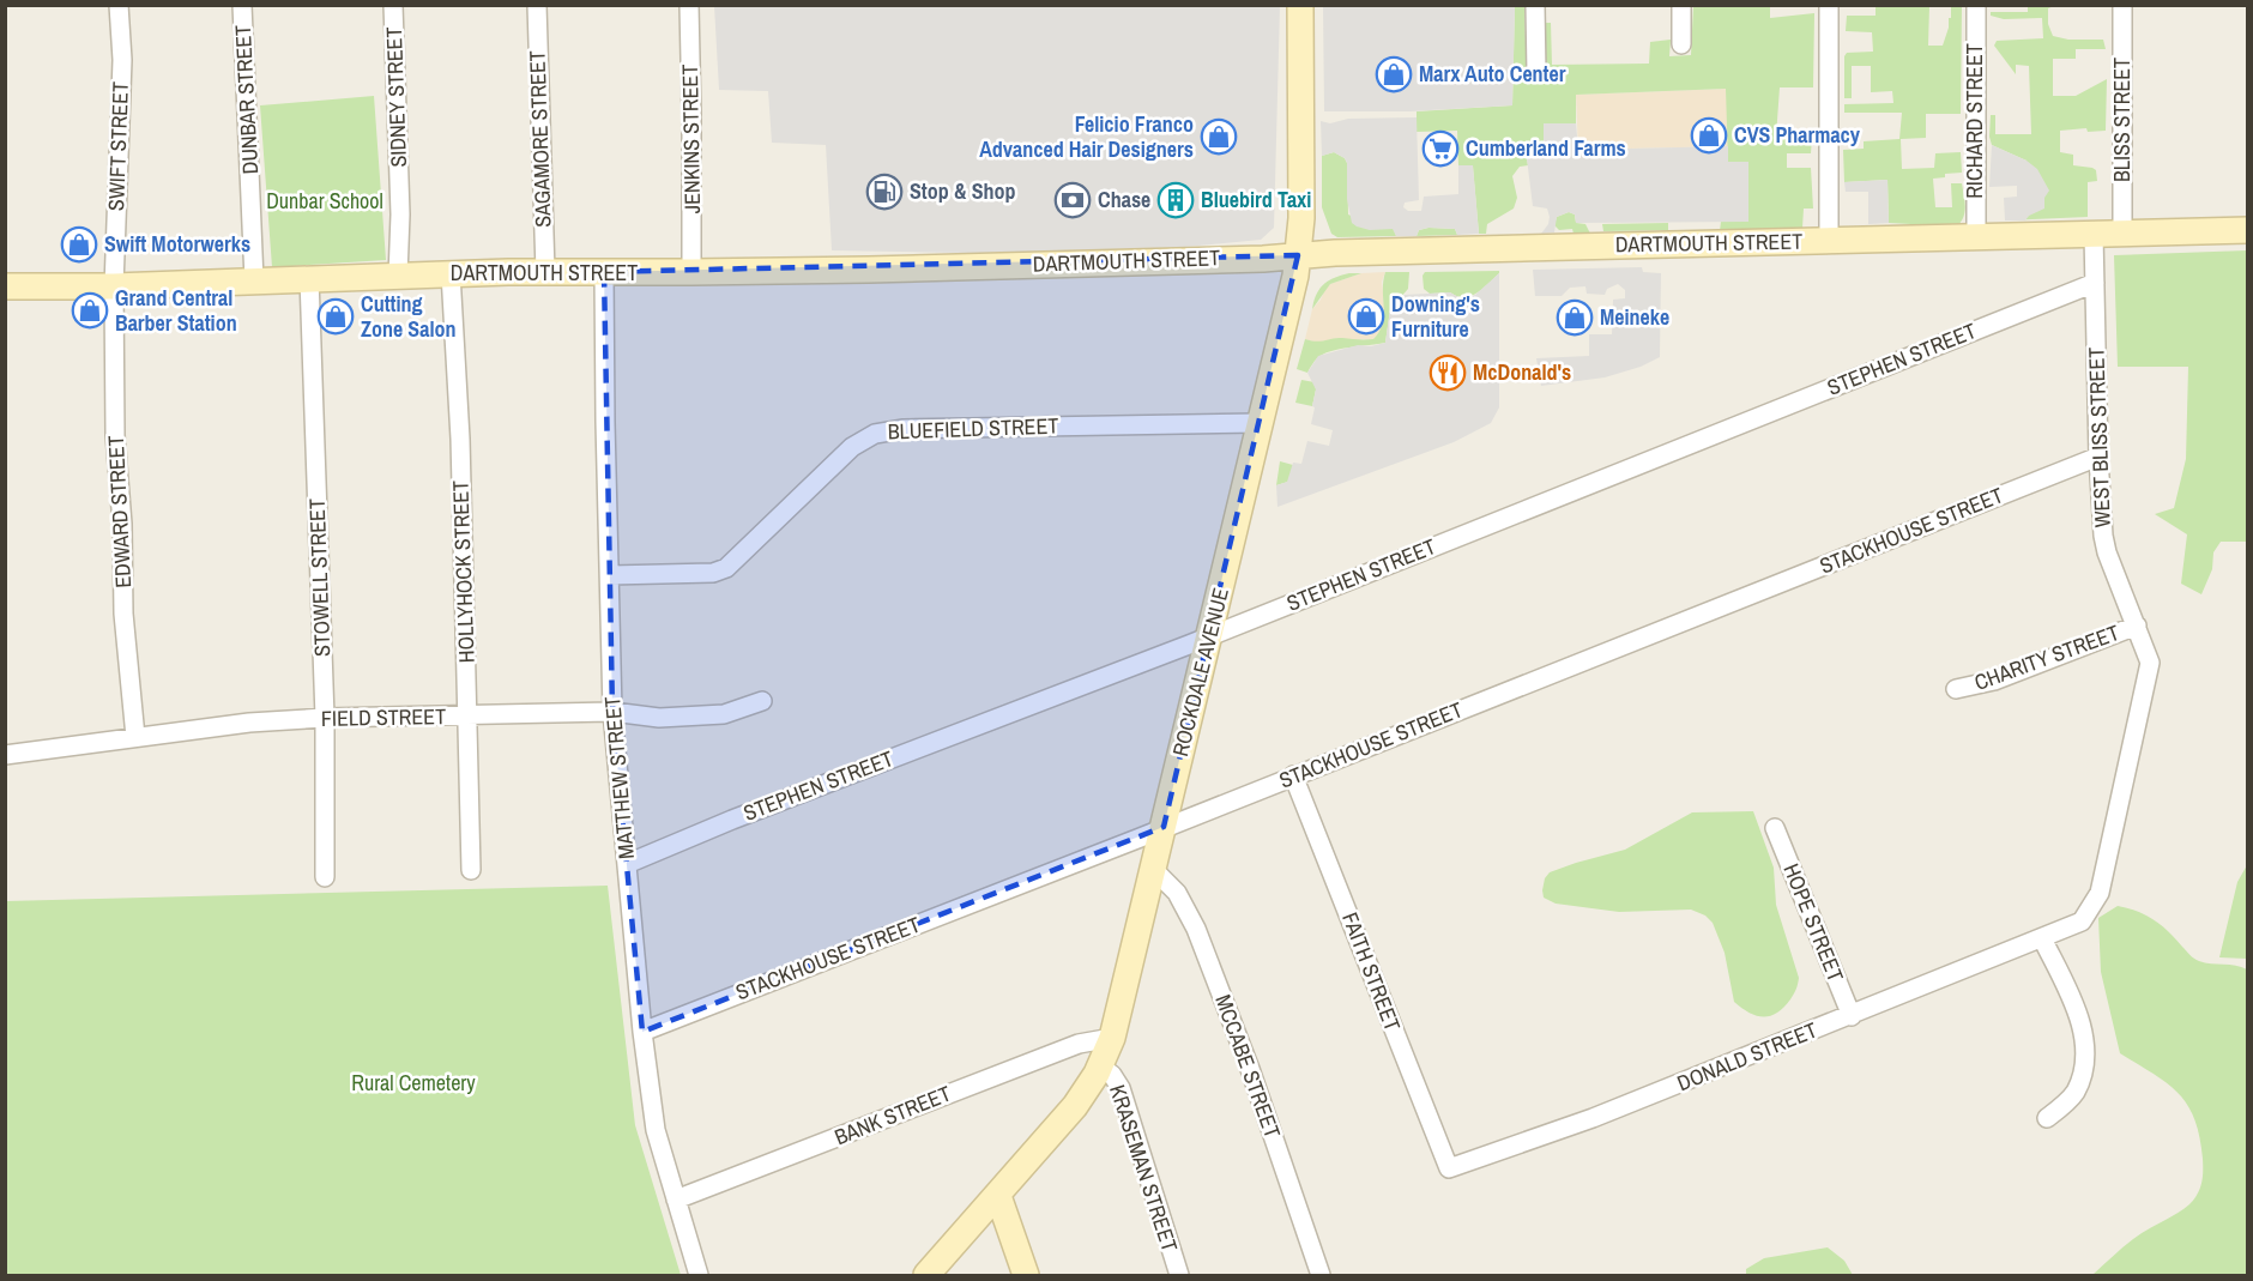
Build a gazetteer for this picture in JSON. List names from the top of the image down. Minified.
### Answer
{"streets":{"main road":["DARTMOUTH STREET","ROCKDALE AVENUE"],"street":["SIDNEY STREET","DUNBAR STREET","BLISS STREET","RICHARD STREET","SAGAMORE STREET","JENKINS STREET","SWIFT STREET","STEPHEN STREET","BLUEFIELD STREET","WEST BLISS STREET","EDWARD STREET","STACKHOUSE STREET","HOLLYHOCK STREET","STOWELL STREET","CHARITY STREET","FIELD STREET","MATTHEW STREET","HOPE STREET","FAITH STREET","DONALD STREET","MCCABE STREET","BANK STREET","KRASEMAN STREET"]},"crossings":[["SIDNEY STREET","DARTMOUTH STREET"],["DUNBAR STREET","DARTMOUTH STREET"],["BLISS STREET","DARTMOUTH STREET"],["RICHARD STREET","DARTMOUTH STREET"],["SAGAMORE STREET","DARTMOUTH STREET"],["JENKINS STREET","DARTMOUTH STREET"],["SWIFT STREET","DARTMOUTH STREET"],["SWIFT STREET","EDWARD STREET"],["DARTMOUTH STREET","WEST BLISS STREET"],["DARTMOUTH STREET","EDWARD STREET"],["DARTMOUTH STREET","HOLLYHOCK STREET"],["DARTMOUTH STREET","STOWELL STREET"],["DARTMOUTH STREET","ROCKDALE AVENUE"],["DARTMOUTH STREET","MATTHEW STREET"],["STEPHEN STREET","WEST BLISS STREET"],["STEPHEN STREET","ROCKDALE AVENUE"],["STEPHEN STREET","MATTHEW STREET"],["BLUEFIELD STREET","ROCKDALE AVENUE"],["BLUEFIELD STREET","MATTHEW STREET"],["WEST BLISS STREET","STACKHOUSE STREET"],["WEST BLISS STREET","CHARITY STREET"],["WEST BLISS STREET","DONALD STREET"],["EDWARD STREET","FIELD STREET"],["STACKHOUSE STREET","ROCKDALE AVENUE"],["STACKHOUSE STREET","MATTHEW STREET"],["STACKHOUSE STREET","FAITH STREET"],["HOLLYHOCK STREET","FIELD STREET"],["STOWELL STREET","FIELD STREET"],["ROCKDALE AVENUE","MCCABE STREET"],["ROCKDALE AVENUE","BANK STREET"],["ROCKDALE AVENUE","KRASEMAN STREET"],["FIELD STREET","MATTHEW STREET"],["MATTHEW STREET","BANK STREET"],["HOPE STREET","DONALD STREET"],["FAITH STREET","DONALD STREET"]],"parks":["Dunbar School","Rural Cemetery"],"places":{"shop":["Marx Auto Center","CVS Pharmacy","Felicio Franco Advanced Hair Designers","Swift Motorwerks","Grand Central Barber Station","Cutting Zone Salon","Downing's Furniture","Meineke"],"supermarket":["Cumberland Farms"],"fuel station":["Stop & Shop"],"bank":["Chase"],"building":["Bluebird Taxi"],"restaurant":["McDonald's"]}}
